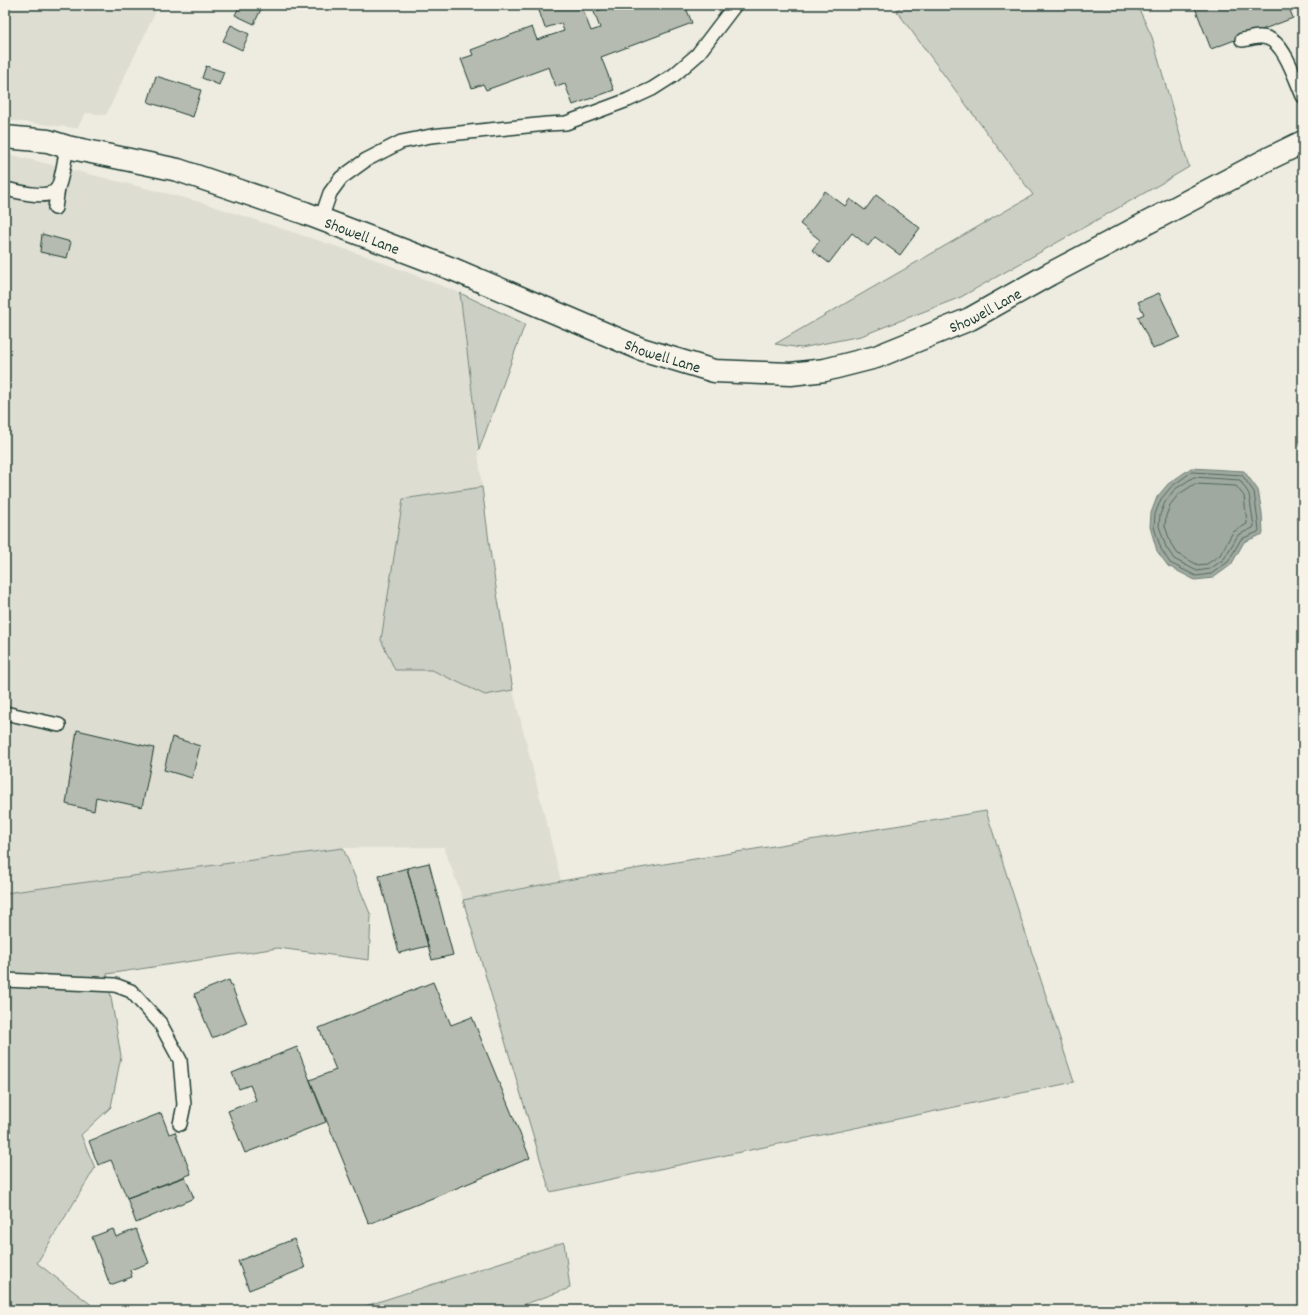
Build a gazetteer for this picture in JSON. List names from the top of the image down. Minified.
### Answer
{"streets":{"street":["Showell Lane"]}}
